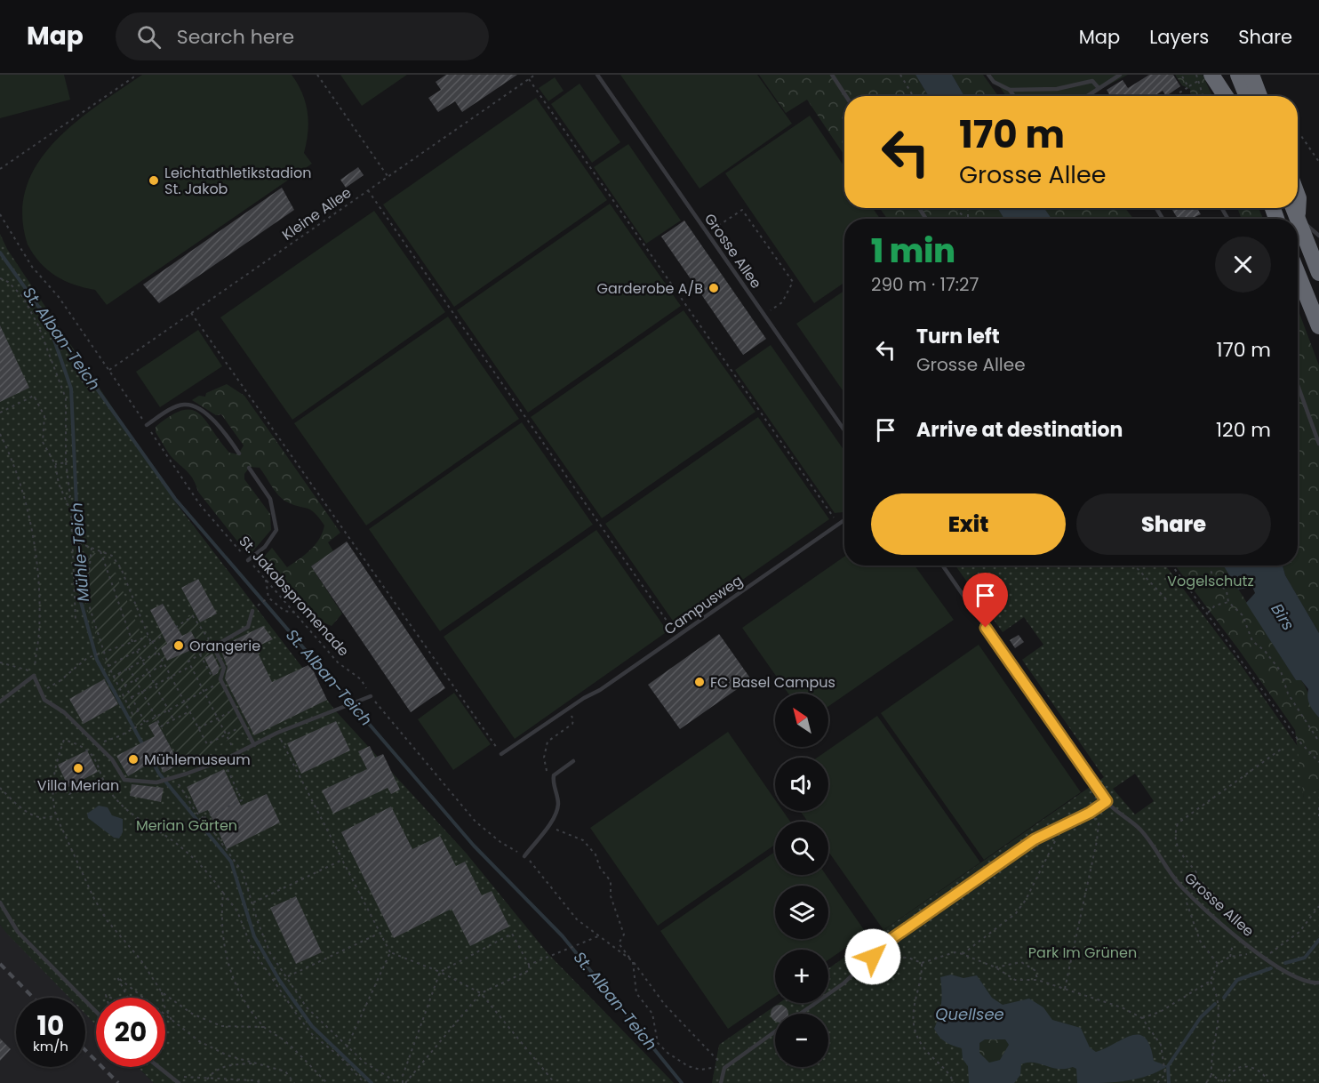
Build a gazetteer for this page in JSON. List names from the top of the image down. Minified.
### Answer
{"streets":{"lane":["Grosse Allee","Campusweg"],"path":["Kleine Allee","St. Jakobspromenade"]},"crossings":[["Kleine Allee","St. Jakobspromenade"]],"water":["St. Alban-Teich","Mühle-Teich","Birs","Quellsee"],"parks":["Vogelschutz","Merian Gärten","Park Im Grünen"],"places":["Leichtathletikstadion St. Jakob","Garderobe A/B","Orangerie","FC Basel Campus","Mühlemuseum","Villa Merian"],"north":"top left","page":{"header":"Map","search":"Search here","nav":["Map","Layers","Share"],"turn":["170 m","Grosse Allee"],"heading":["1 min","290 m · 17:27"],"list":[{"name":"Turn left","note":"Grosse Allee","value":"170 m"},{"name":"Arrive at destination","value":"120 m"}],"buttons":["Exit","Share"],"map_buttons":["+","−"],"speed":"10 km/h","limit":"20"}}
